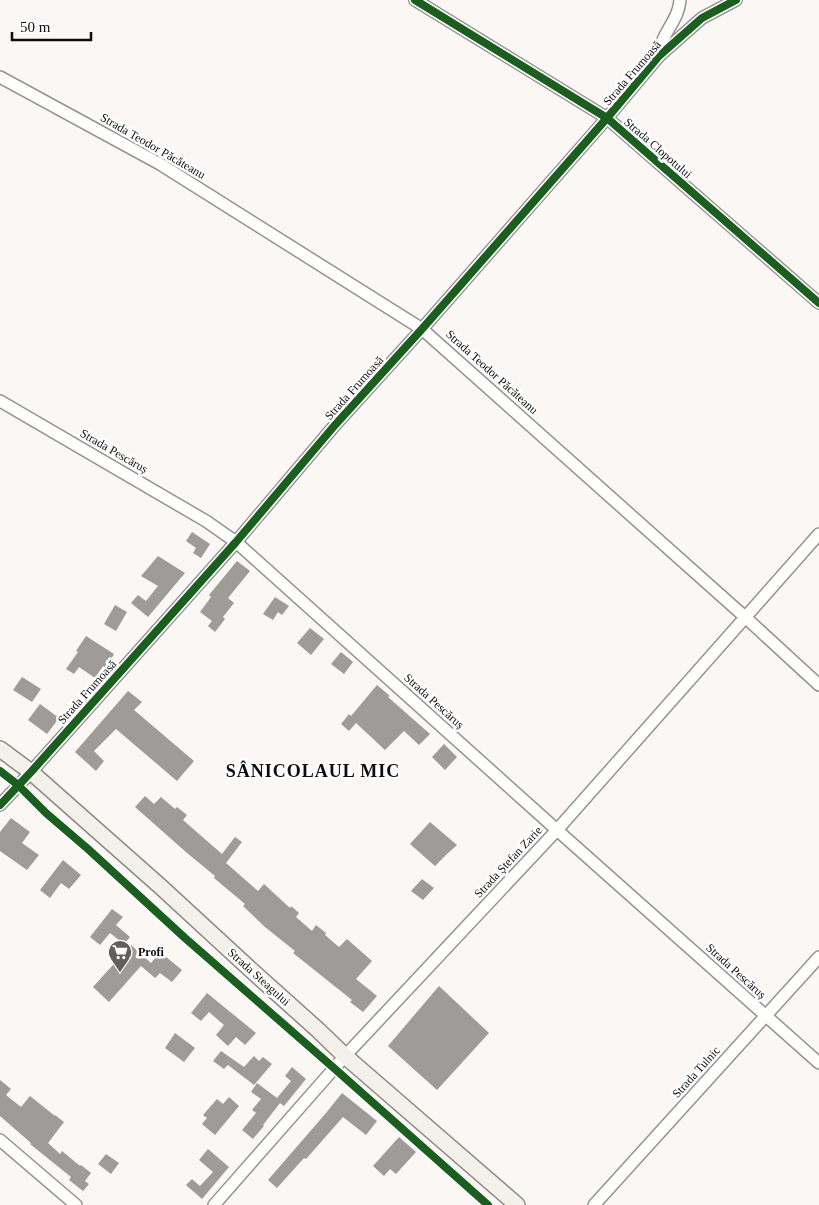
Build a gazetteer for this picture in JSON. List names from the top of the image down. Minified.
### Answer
{"streets":{"main road":["Strada Steagului"],"street":["Strada Frumoasă","Strada Teodor Păcăteanu","Strada Clopotului","Strada Pescăruș","Strada Ștefan Zarie","Strada Tulnic"]},"crossings":[["Strada Frumoasă","Strada Teodor Păcăteanu"],["Strada Frumoasă","Strada Clopotului"],["Strada Frumoasă","Strada Pescăruș"],["Strada Frumoasă","Strada Steagului"],["Strada Teodor Păcăteanu","Strada Ștefan Zarie"],["Strada Pescăruș","Strada Ștefan Zarie"],["Strada Pescăruș","Strada Tulnic"],["Strada Ștefan Zarie","Strada Steagului"]],"districts":["SÂNICOLAUL MIC"],"places":{"supermarket":["Profi"]},"scale_bar":"50 m"}
